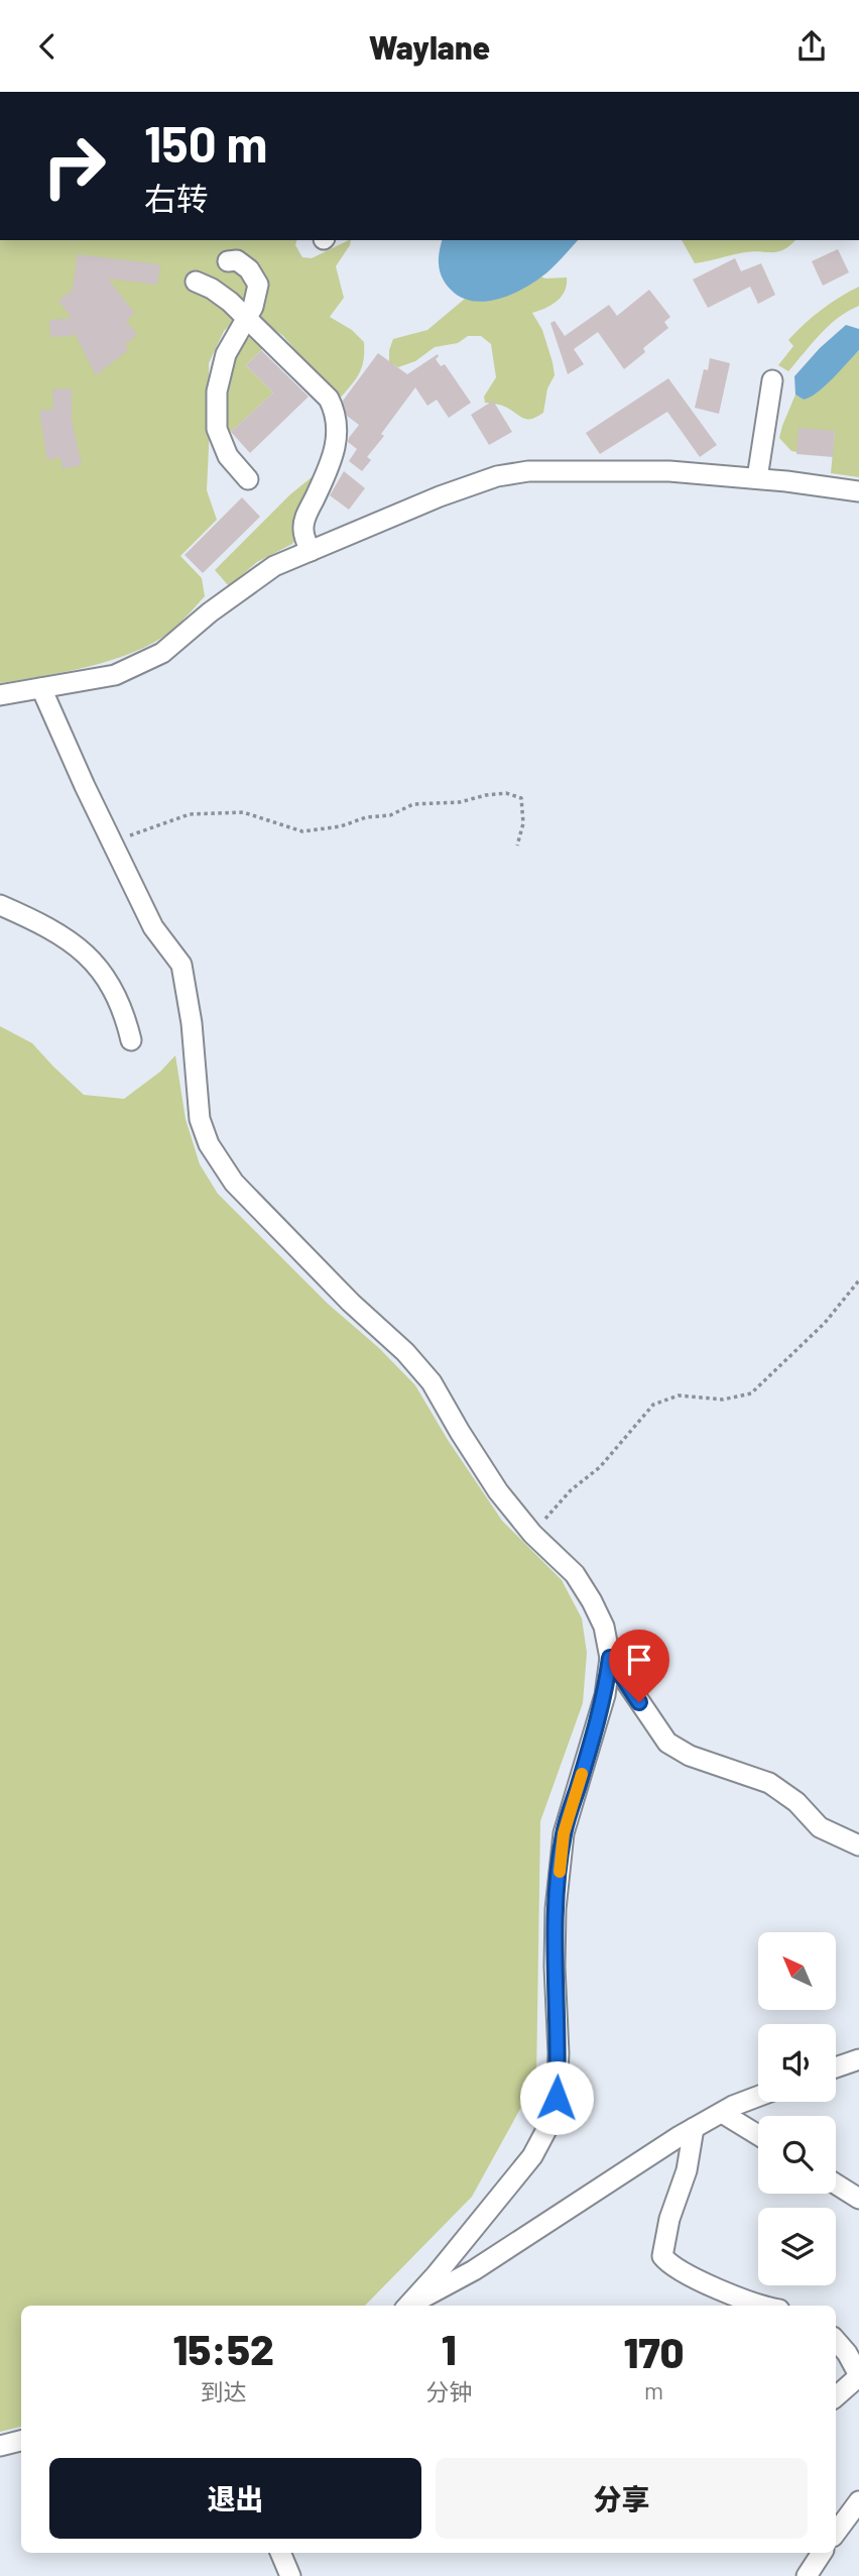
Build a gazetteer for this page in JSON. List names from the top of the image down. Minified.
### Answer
{"north":"top left","page":{"header":"Waylane","turn":["150 m","右转"],"eta":["15:52","到达","1","分钟","170","m"],"buttons":["退出","分享"]}}
